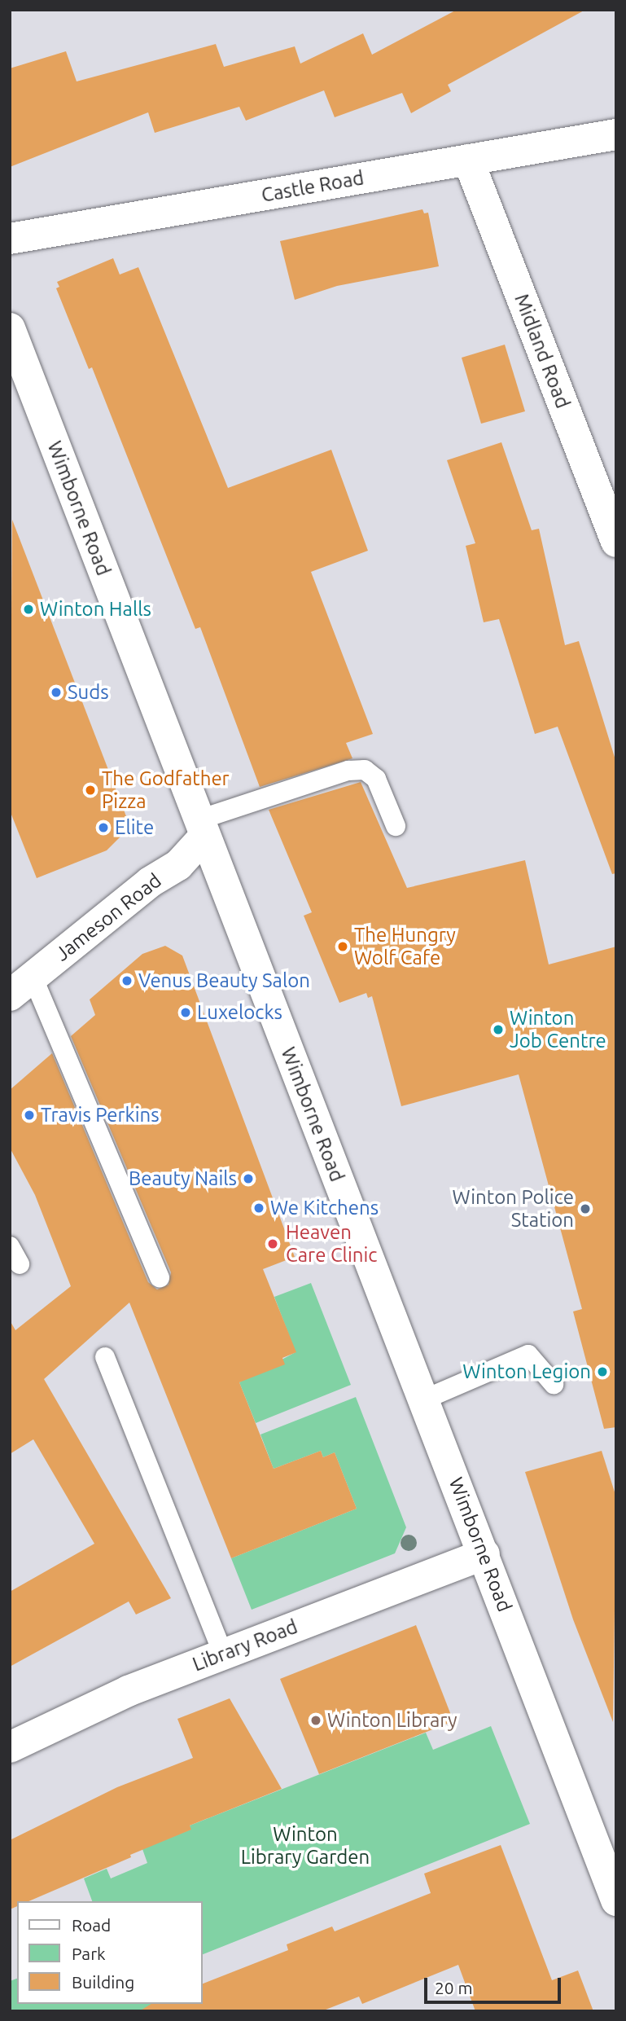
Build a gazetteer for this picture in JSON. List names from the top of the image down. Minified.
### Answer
{"streets":{"street":["Castle Road","Midland Road","Wimborne Road","Jameson Road","Library Road"]},"crossings":[["Castle Road","Midland Road"],["Wimborne Road","Jameson Road"],["Wimborne Road","Library Road"]],"parks":["Winton Library Garden"],"places":["Winton Halls","Suds","The Godfather Pizza","Elite","The Hungry Wolf Cafe","Venus Beauty Salon","Luxelocks","Winton Job Centre","Travis Perkins","Beauty Nails","We Kitchens","Winton Police Station","Heaven Care Clinic","Winton Legion","Winton Library"],"legend":["Road","Park","Building"],"scale_bar":"20 m"}
